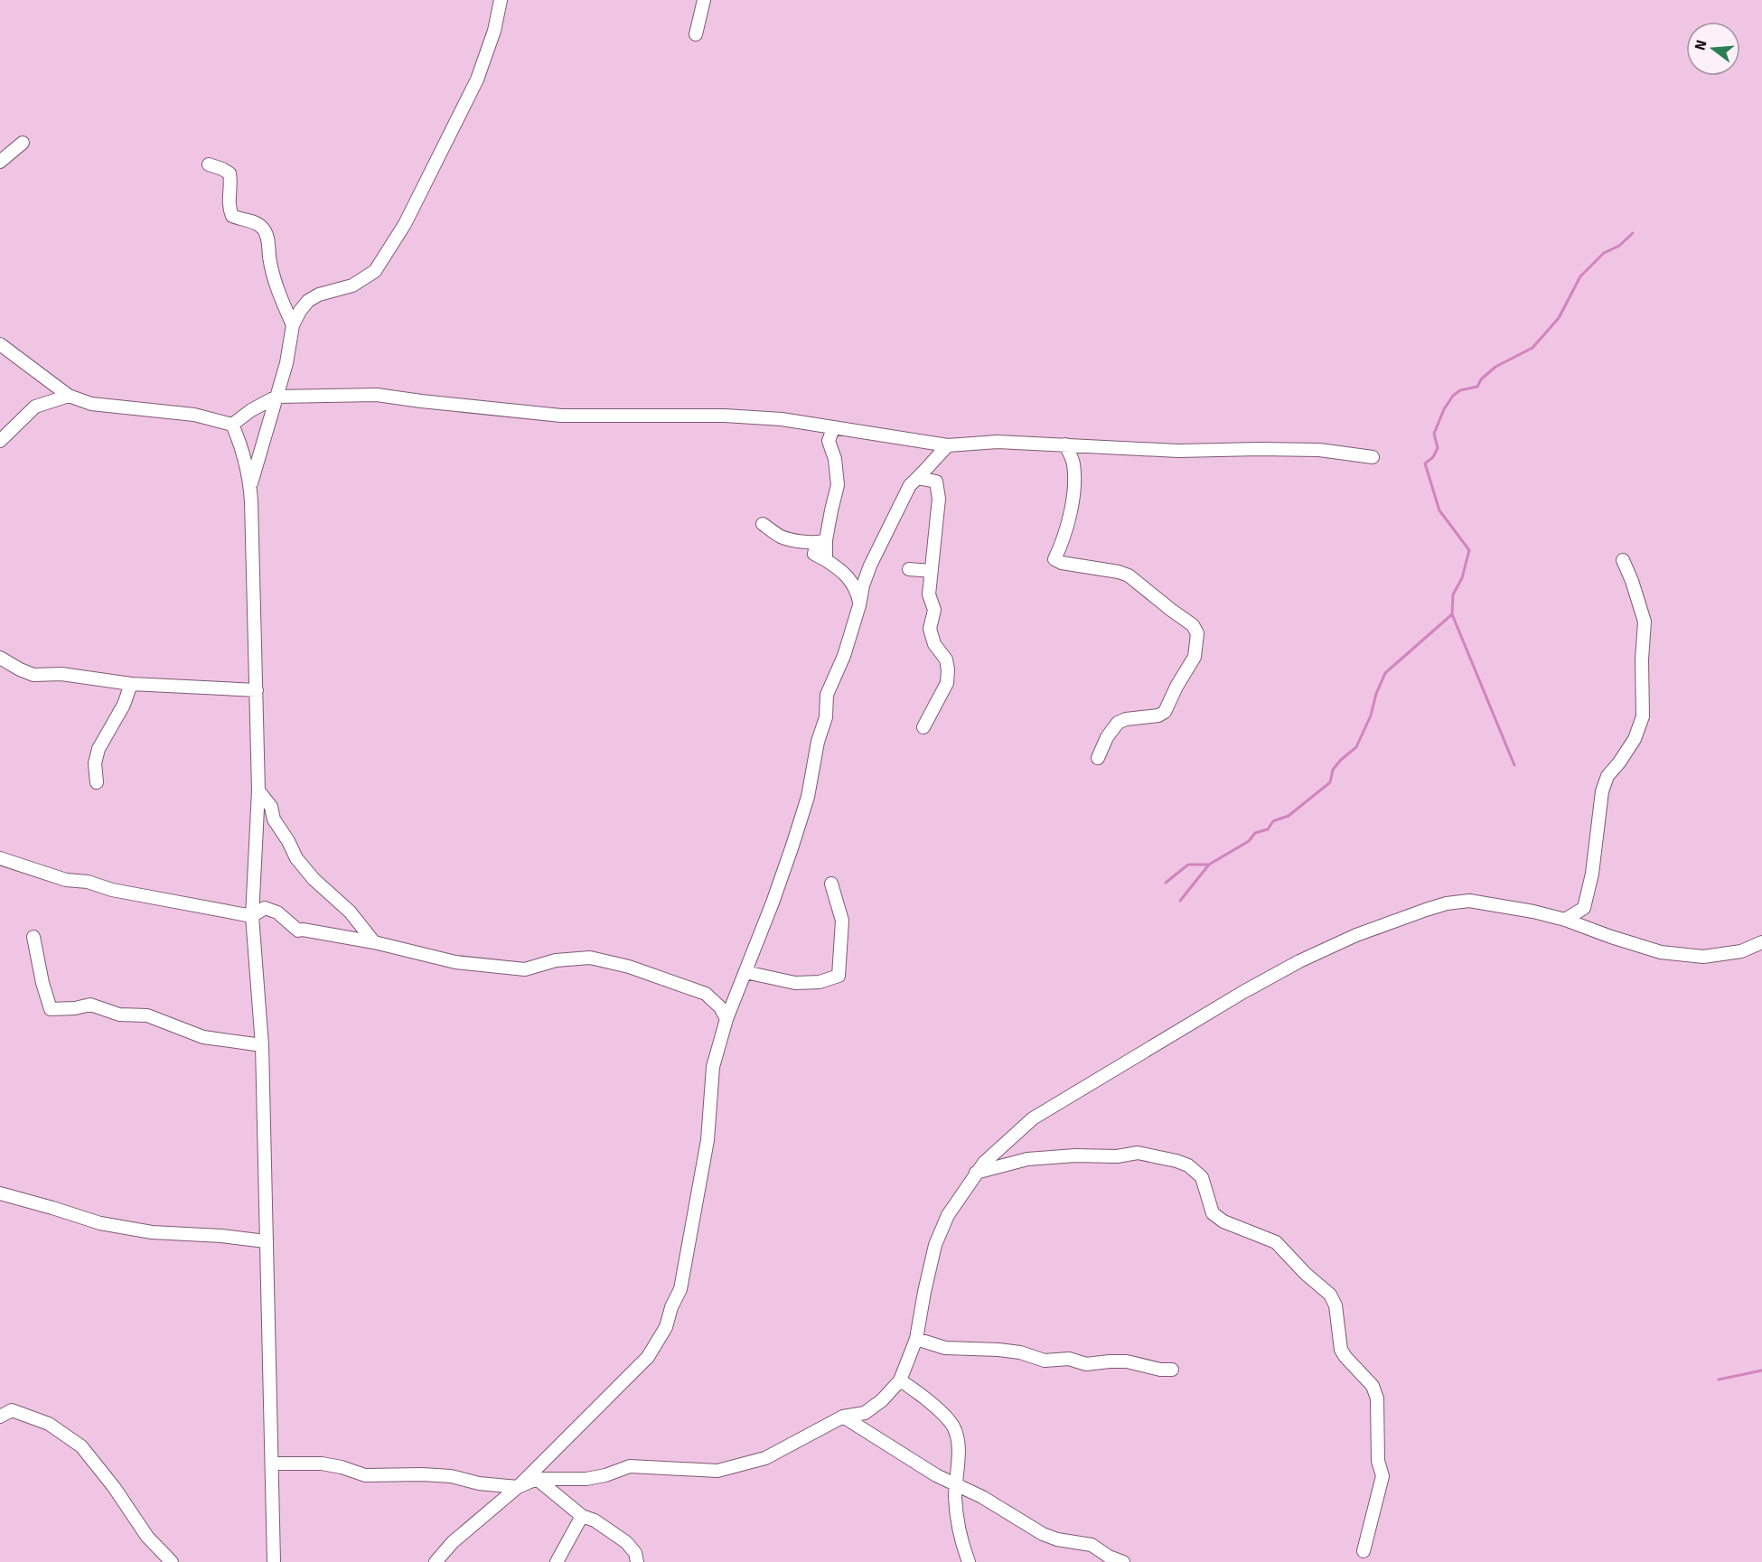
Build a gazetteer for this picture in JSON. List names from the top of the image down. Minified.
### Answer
{"north":"left"}
